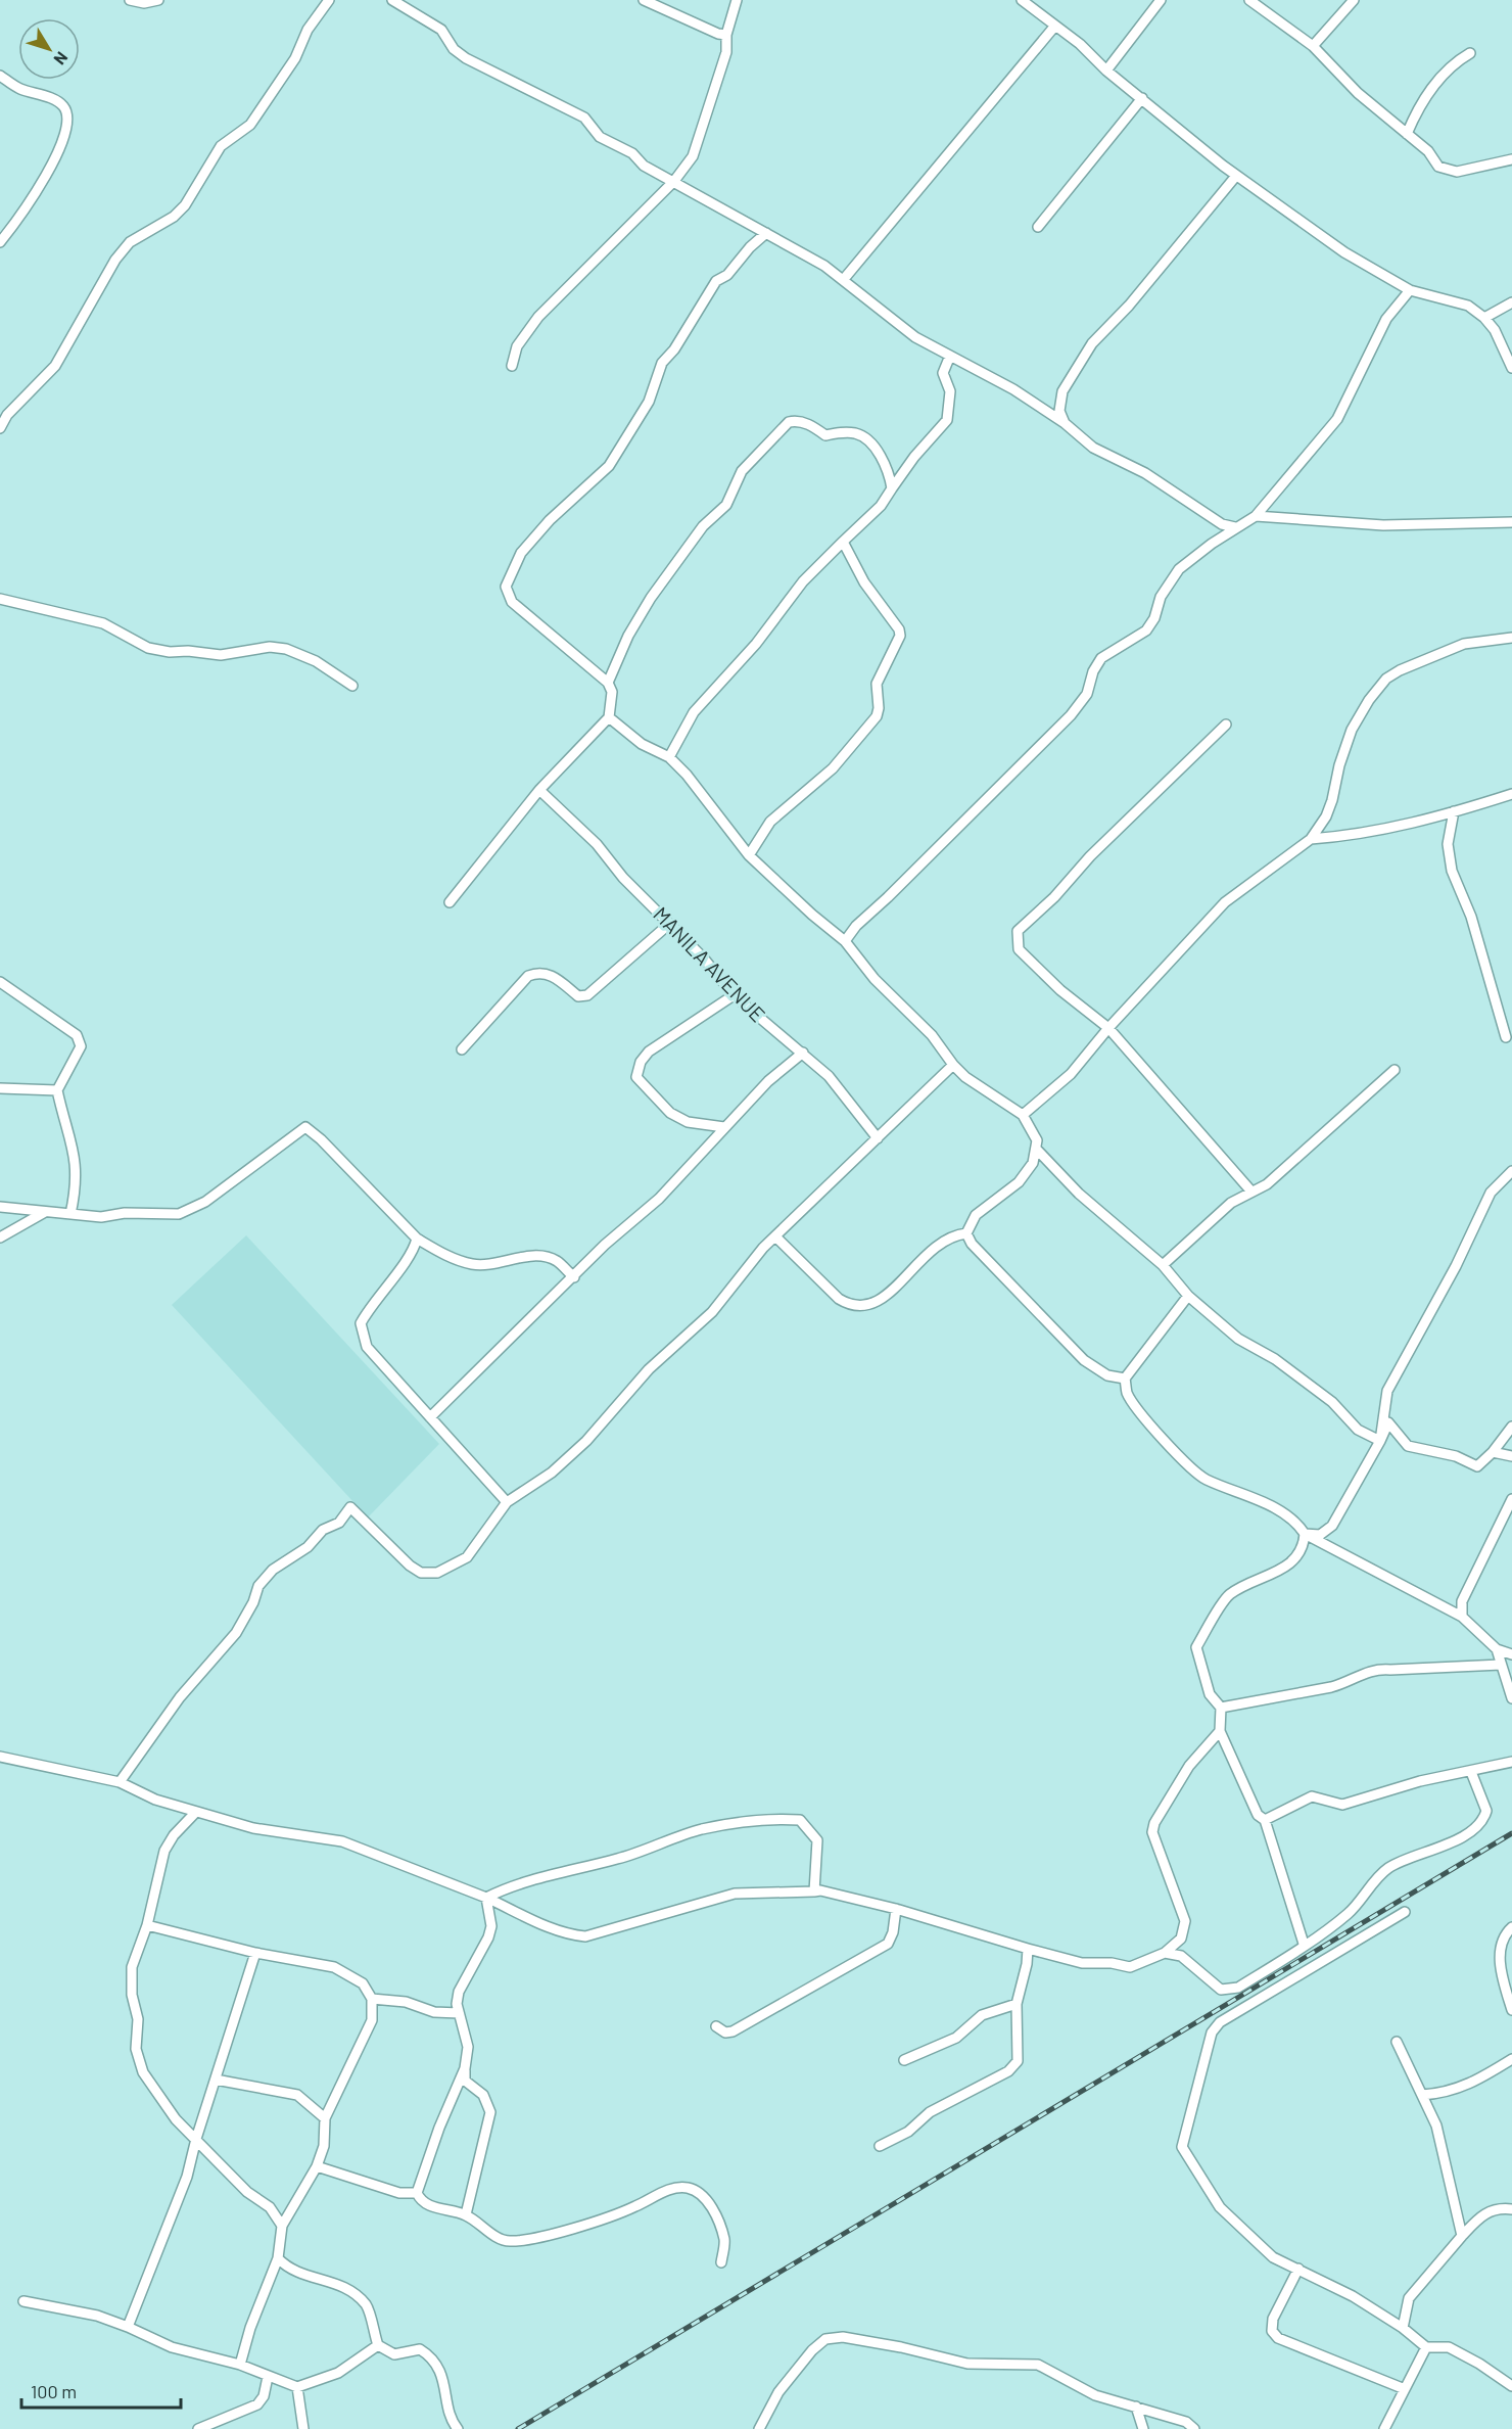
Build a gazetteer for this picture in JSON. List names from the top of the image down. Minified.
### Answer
{"streets":{"street":["MANILA AVENUE"]},"scale_bar":"100 m","north":"bottom right"}
